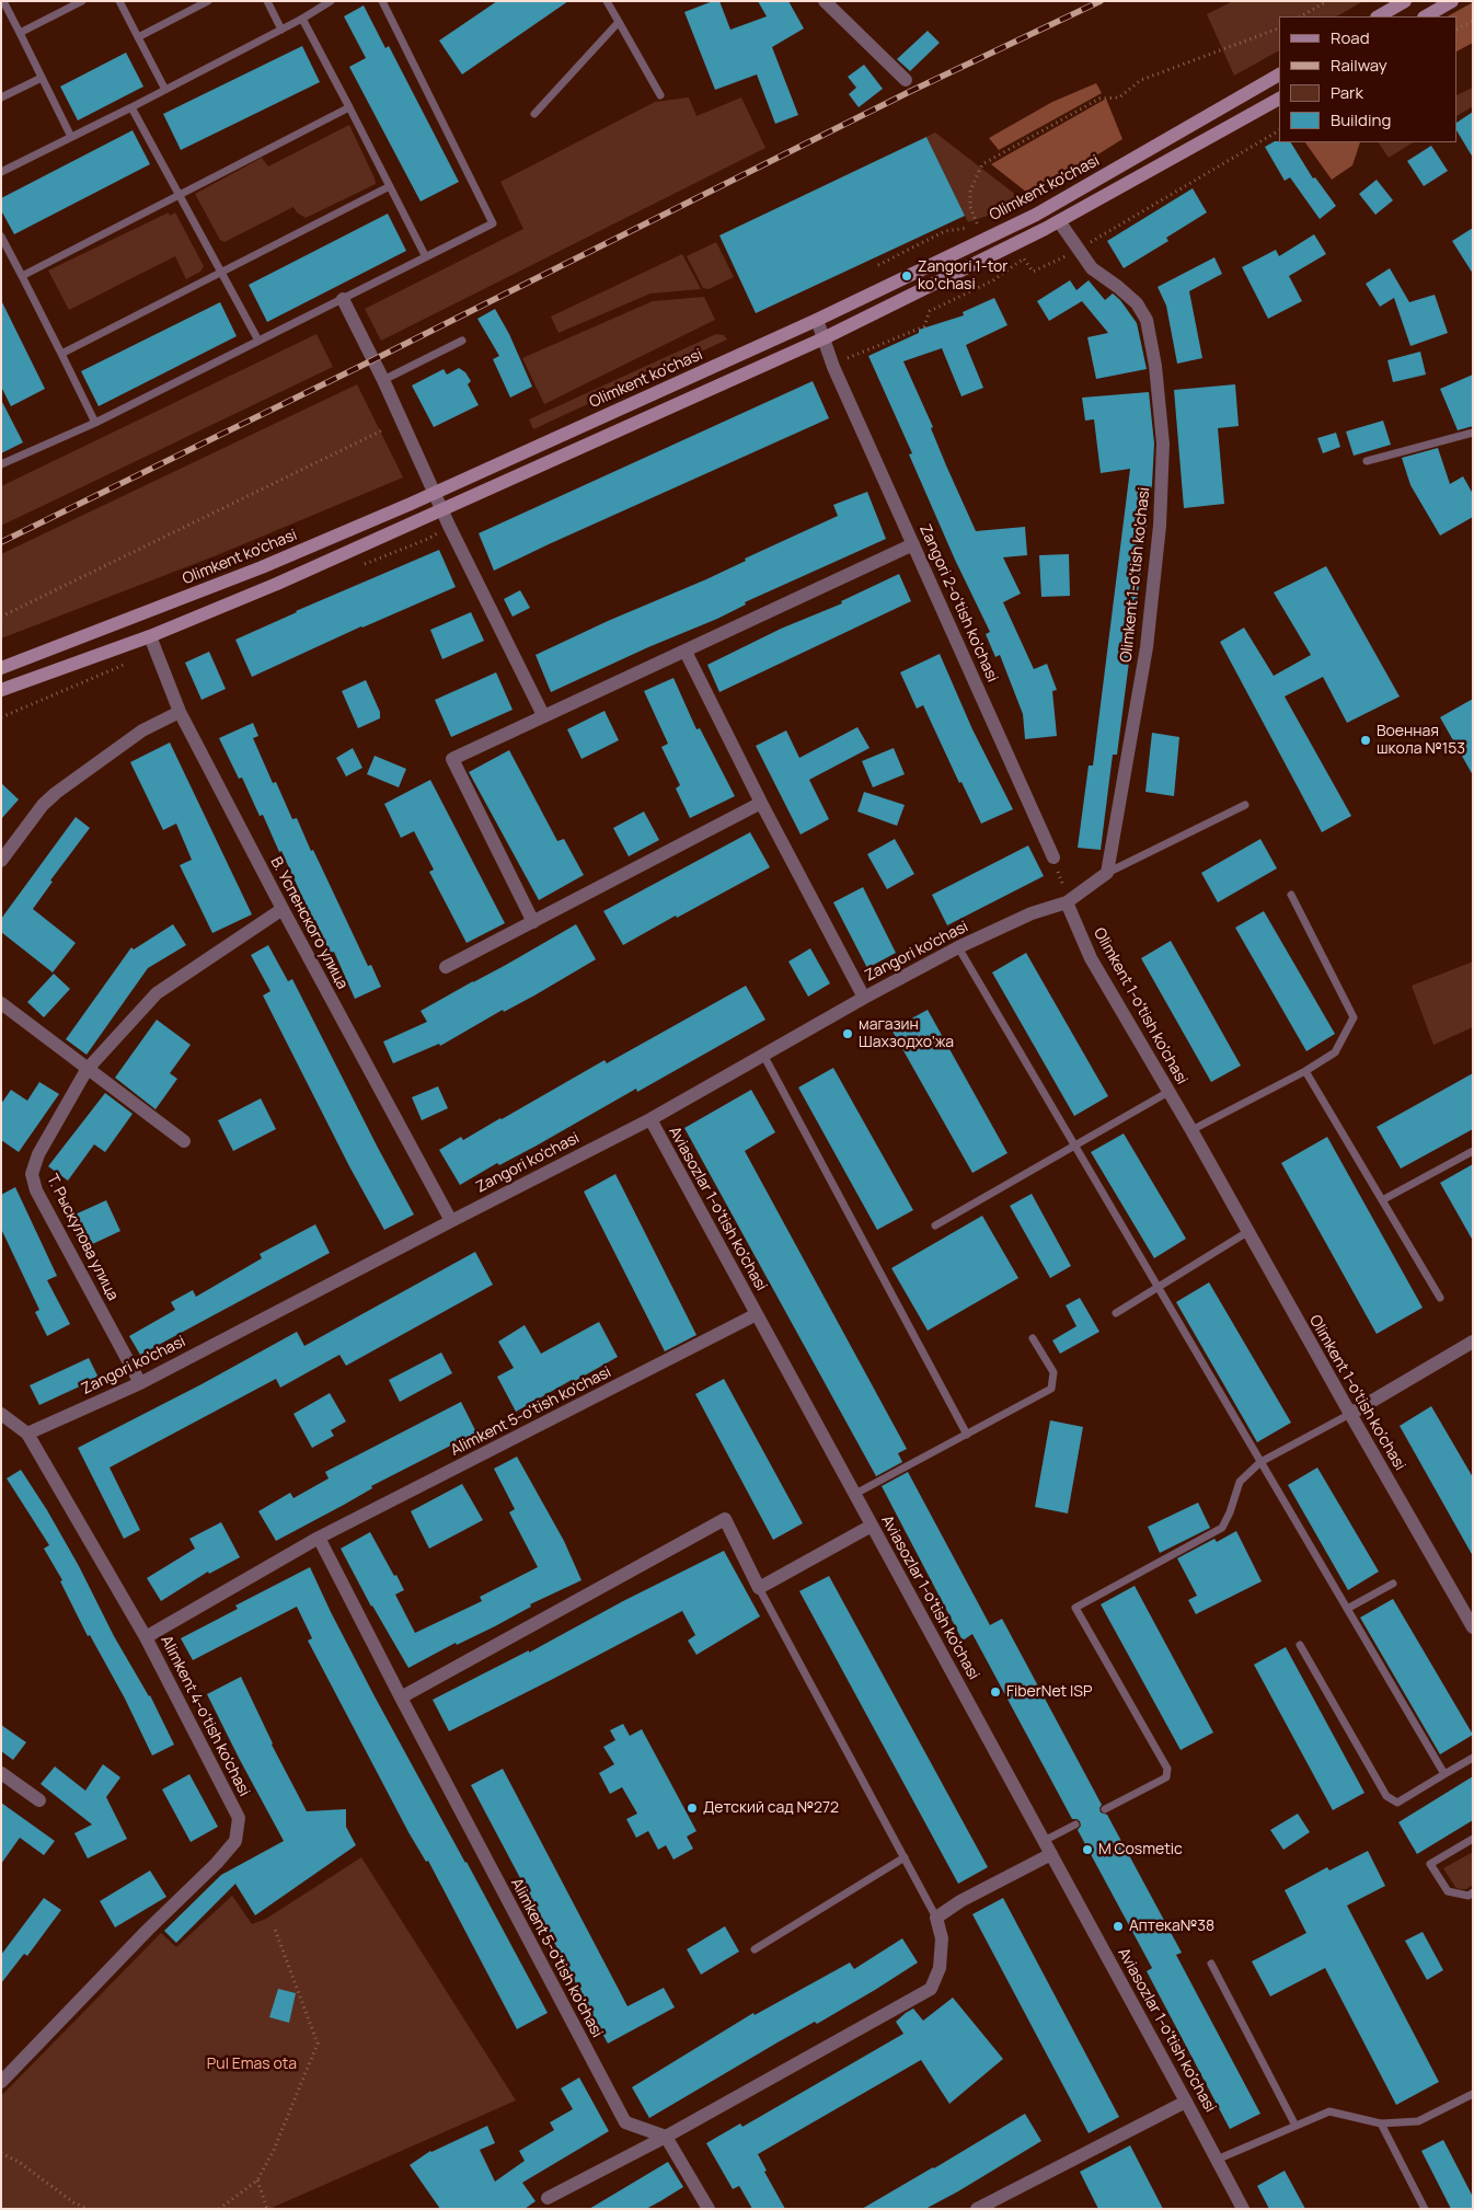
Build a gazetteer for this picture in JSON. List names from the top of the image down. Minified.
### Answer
{"streets":{"main road":["Olimkent ko'chasi"],"street":["Olimkent 1-o'tish ko'chasi","Zangori 2-o'tish ko'chasi","В. Успенского улица","Zangori ko'chasi","Aviasozlar 1-o'tish ko'chasi","Т. Рыскулова улица","Alimkent 5-o'tish ko'chasi","Alimkent 4-o'tish ko'chasi"]},"crossings":[["Olimkent ko'chasi","Zangori 2-o'tish ko'chasi"],["Olimkent 1-o'tish ko'chasi","Zangori ko'chasi"],["В. Успенского улица","Zangori ko'chasi"],["В. Успенского улица","Т. Рыскулова улица"],["Zangori ko'chasi","Aviasozlar 1-o'tish ko'chasi"],["Zangori ko'chasi","Т. Рыскулова улица"],["Zangori ko'chasi","Alimkent 4-o'tish ko'chasi"],["Aviasozlar 1-o'tish ko'chasi","Alimkent 5-o'tish ko'chasi"],["Alimkent 5-o'tish ko'chasi","Alimkent 4-o'tish ko'chasi"]],"parks":["Pul Emas ota"],"places":["Zangori 1-tor ko‘chasi","Военная школа №153","магазин Шахзодхо’жа","FiberNet ISP","Детский сад №272","M Cosmetic","Аптека№38"],"legend":["Road","Railway","Park","Building"]}
